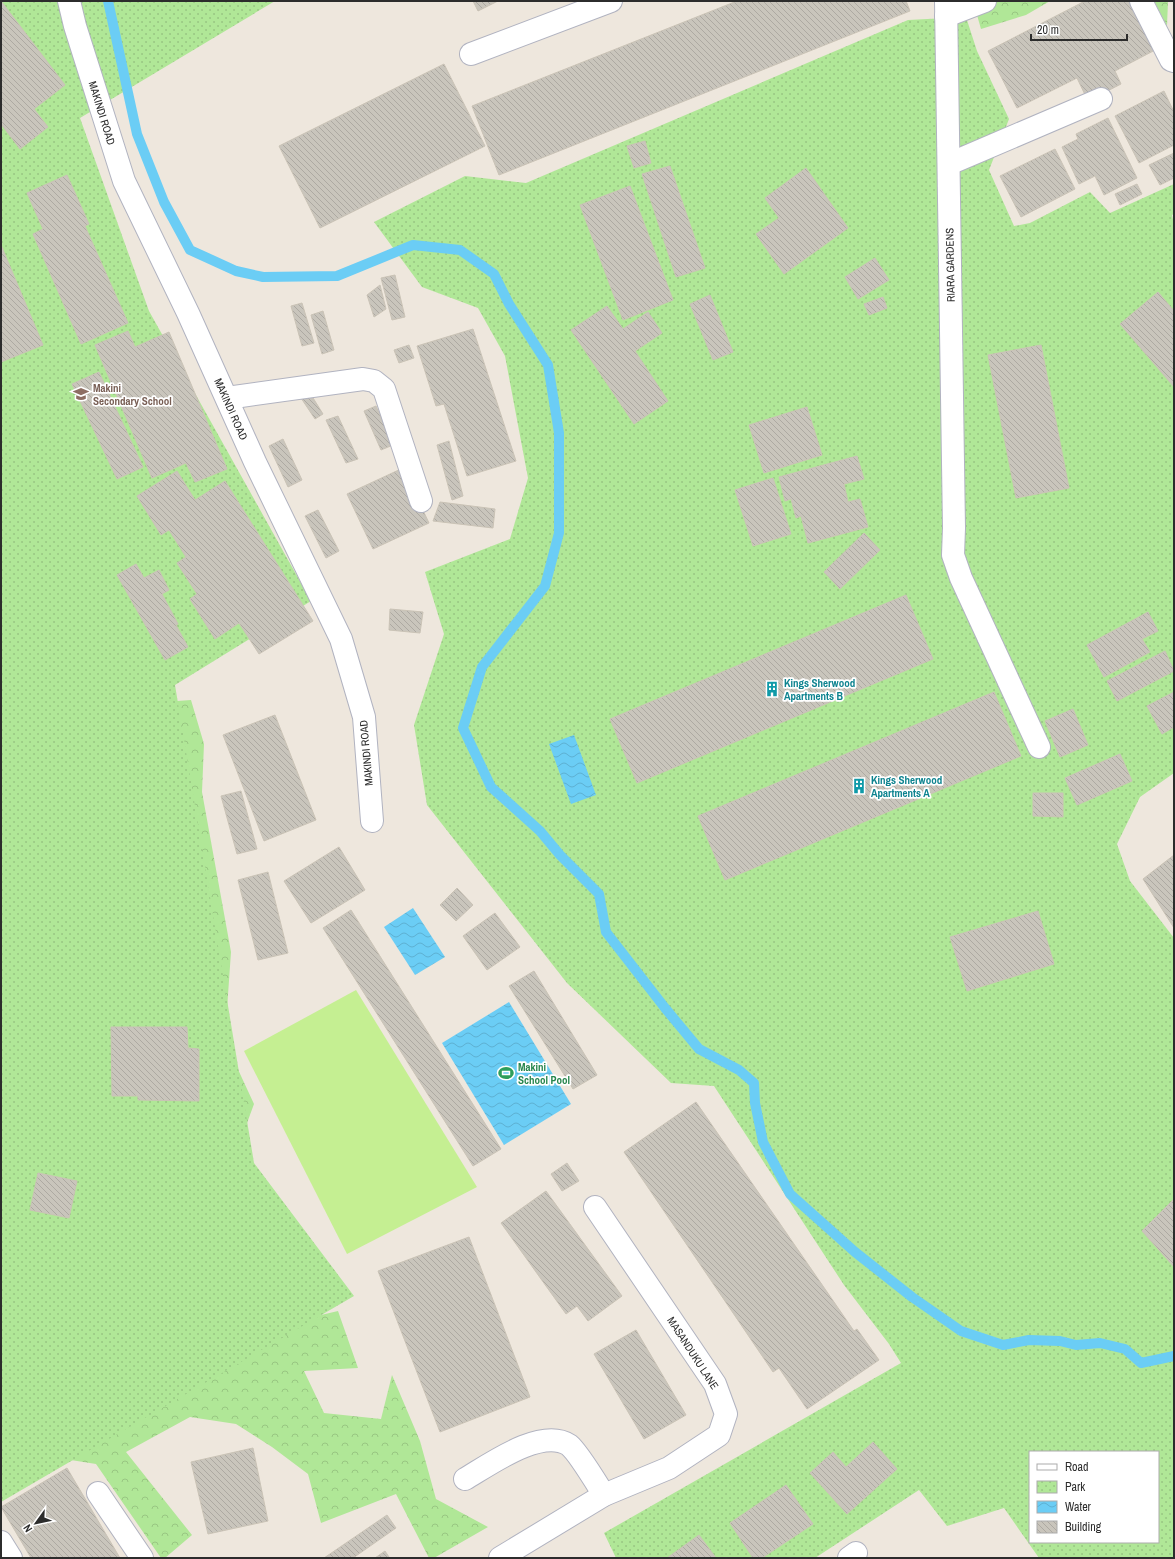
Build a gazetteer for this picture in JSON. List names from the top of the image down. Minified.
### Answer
{"streets":{"street":["MAKINDI ROAD","RIARA GARDENS","MASANDUKU LANE"]},"places":{"school or university":["Makini Secondary School"],"building":["Kings Sherwood Apartments B","Kings Sherwood Apartments A"],"sports":["Makini School Pool"]},"legend":["Road","Park","Water","Building"],"scale_bar":"20 m","north":"bottom left"}
